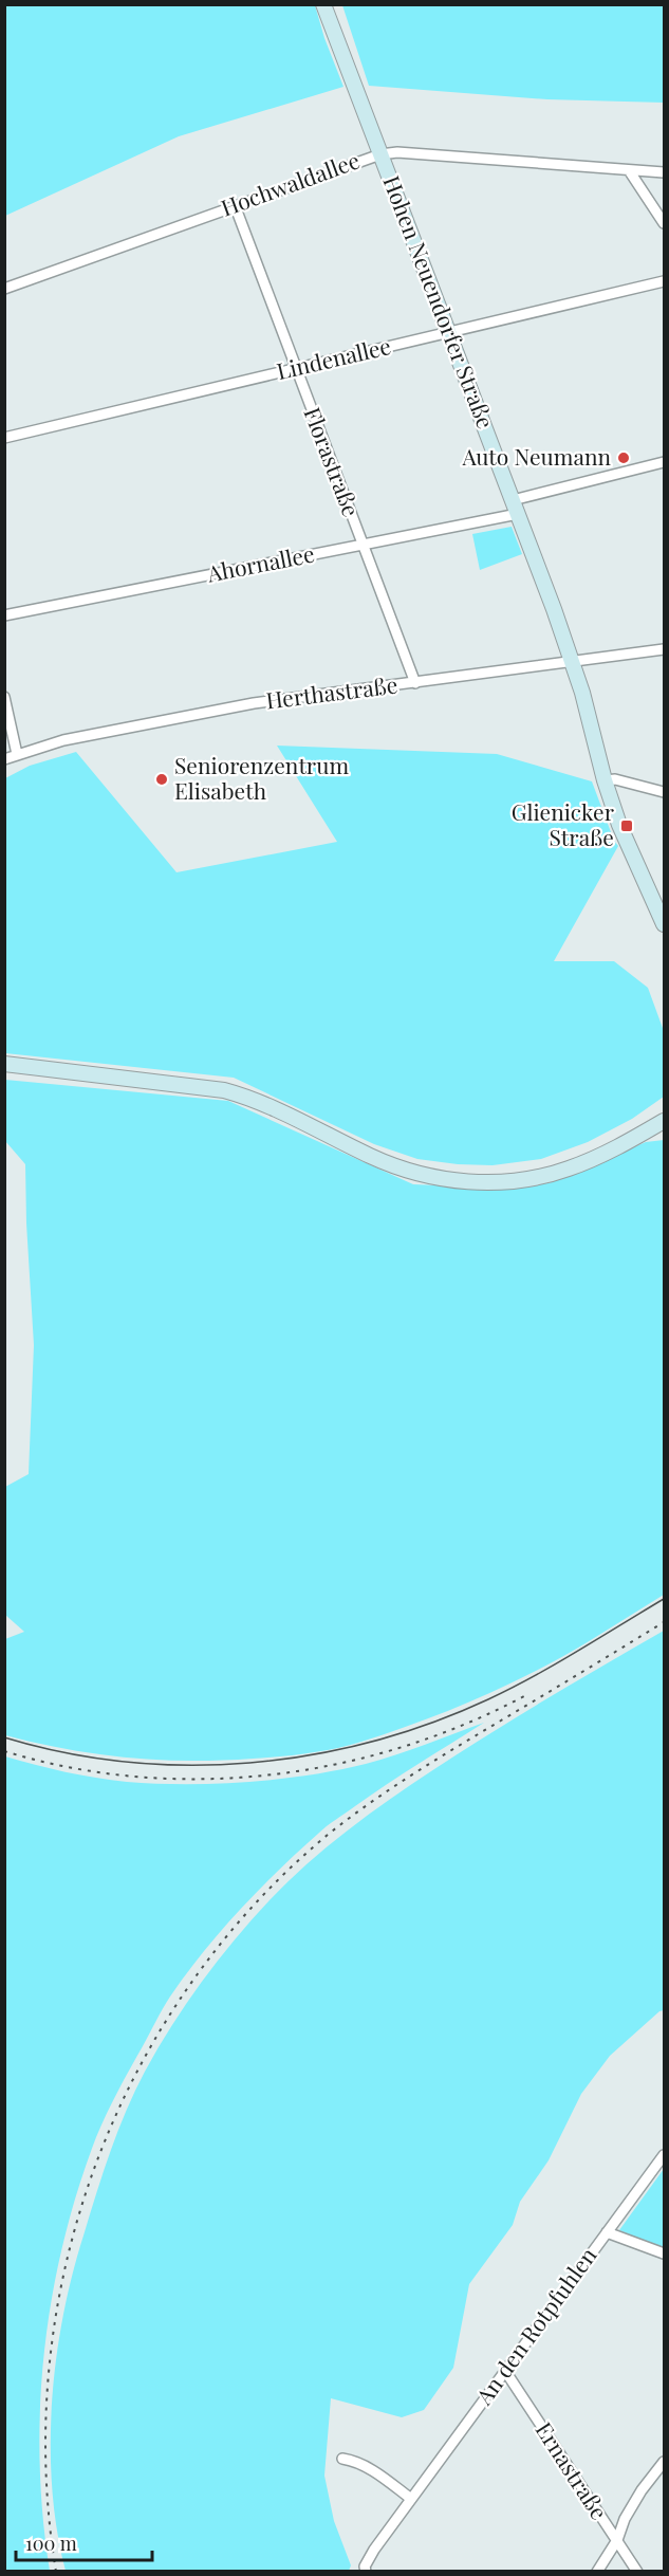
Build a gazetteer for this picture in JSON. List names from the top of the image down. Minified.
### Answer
{"streets":{"main road":["Hohen Neuendorfer Straße"],"street":["Hochwaldallee","Lindenallee","Florastraße","Ahornallee","Herthastraße","An den Rotpfuhlen","Ernastraße"]},"crossings":[["Hochwaldallee","Hohen Neuendorfer Straße"],["Hochwaldallee","Florastraße"],["Hohen Neuendorfer Straße","Lindenallee"],["Hohen Neuendorfer Straße","Ahornallee"],["Hohen Neuendorfer Straße","Herthastraße"],["Lindenallee","Florastraße"],["Florastraße","Ahornallee"],["Florastraße","Herthastraße"],["An den Rotpfuhlen","Ernastraße"]],"places":{"other":["Auto Neumann","Seniorenzentrum Elisabeth"],"transit":["Glienicker Straße"]},"scale_bar":"100 m"}
